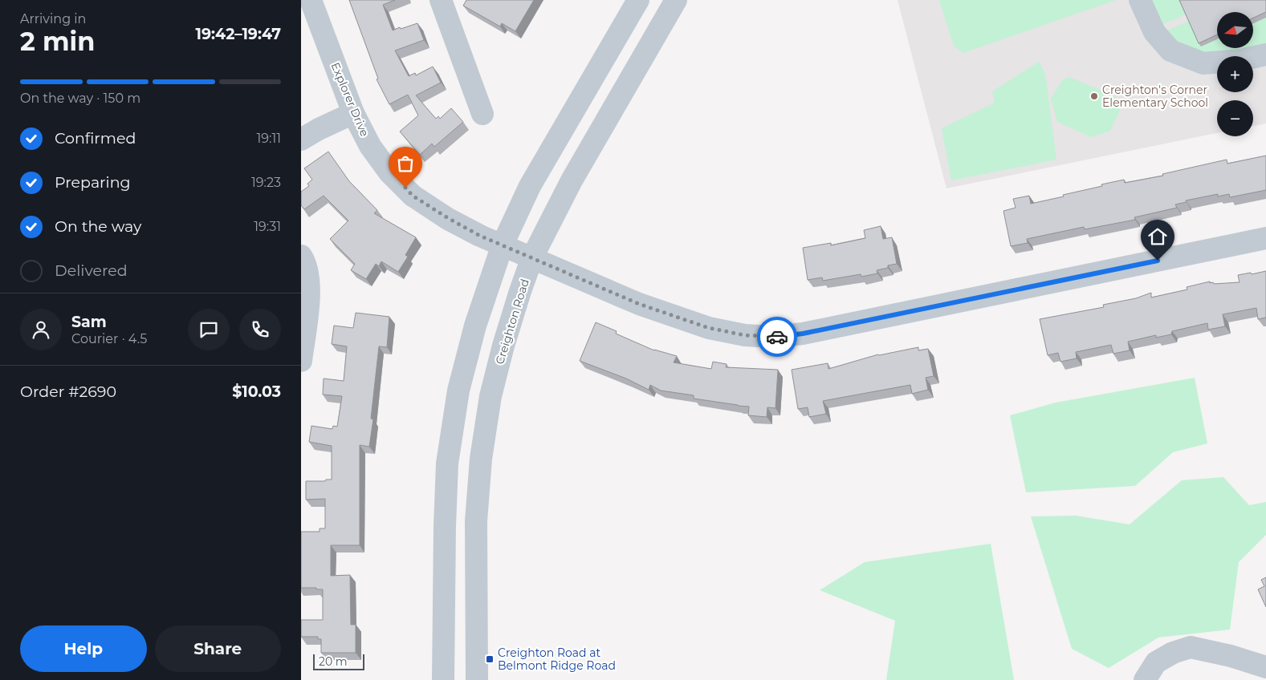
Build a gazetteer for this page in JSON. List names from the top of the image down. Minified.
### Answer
{"streets":{"street":["Explorer Drive","Creighton Road"]},"crossings":[["Explorer Drive","Creighton Road"]],"places":{"other":["Creighton's Corner Elementary School"],"transit":["Creighton Road at Belmont Ridge Road"]},"scale_bar":"20 m","north":"left","page":{"heading":["2 min","Arriving in","19:42–19:47"],"panel":["Sam","Courier · 4.5","Order #2690","$10.03"],"map_buttons":["+","−"],"bar":"On the way · 150 m","list":[["Confirmed","19:11"],["Preparing","19:23"],["On the way","19:31"],"Delivered"],"buttons":["Help","Share"],"scale":"20 m"}}
